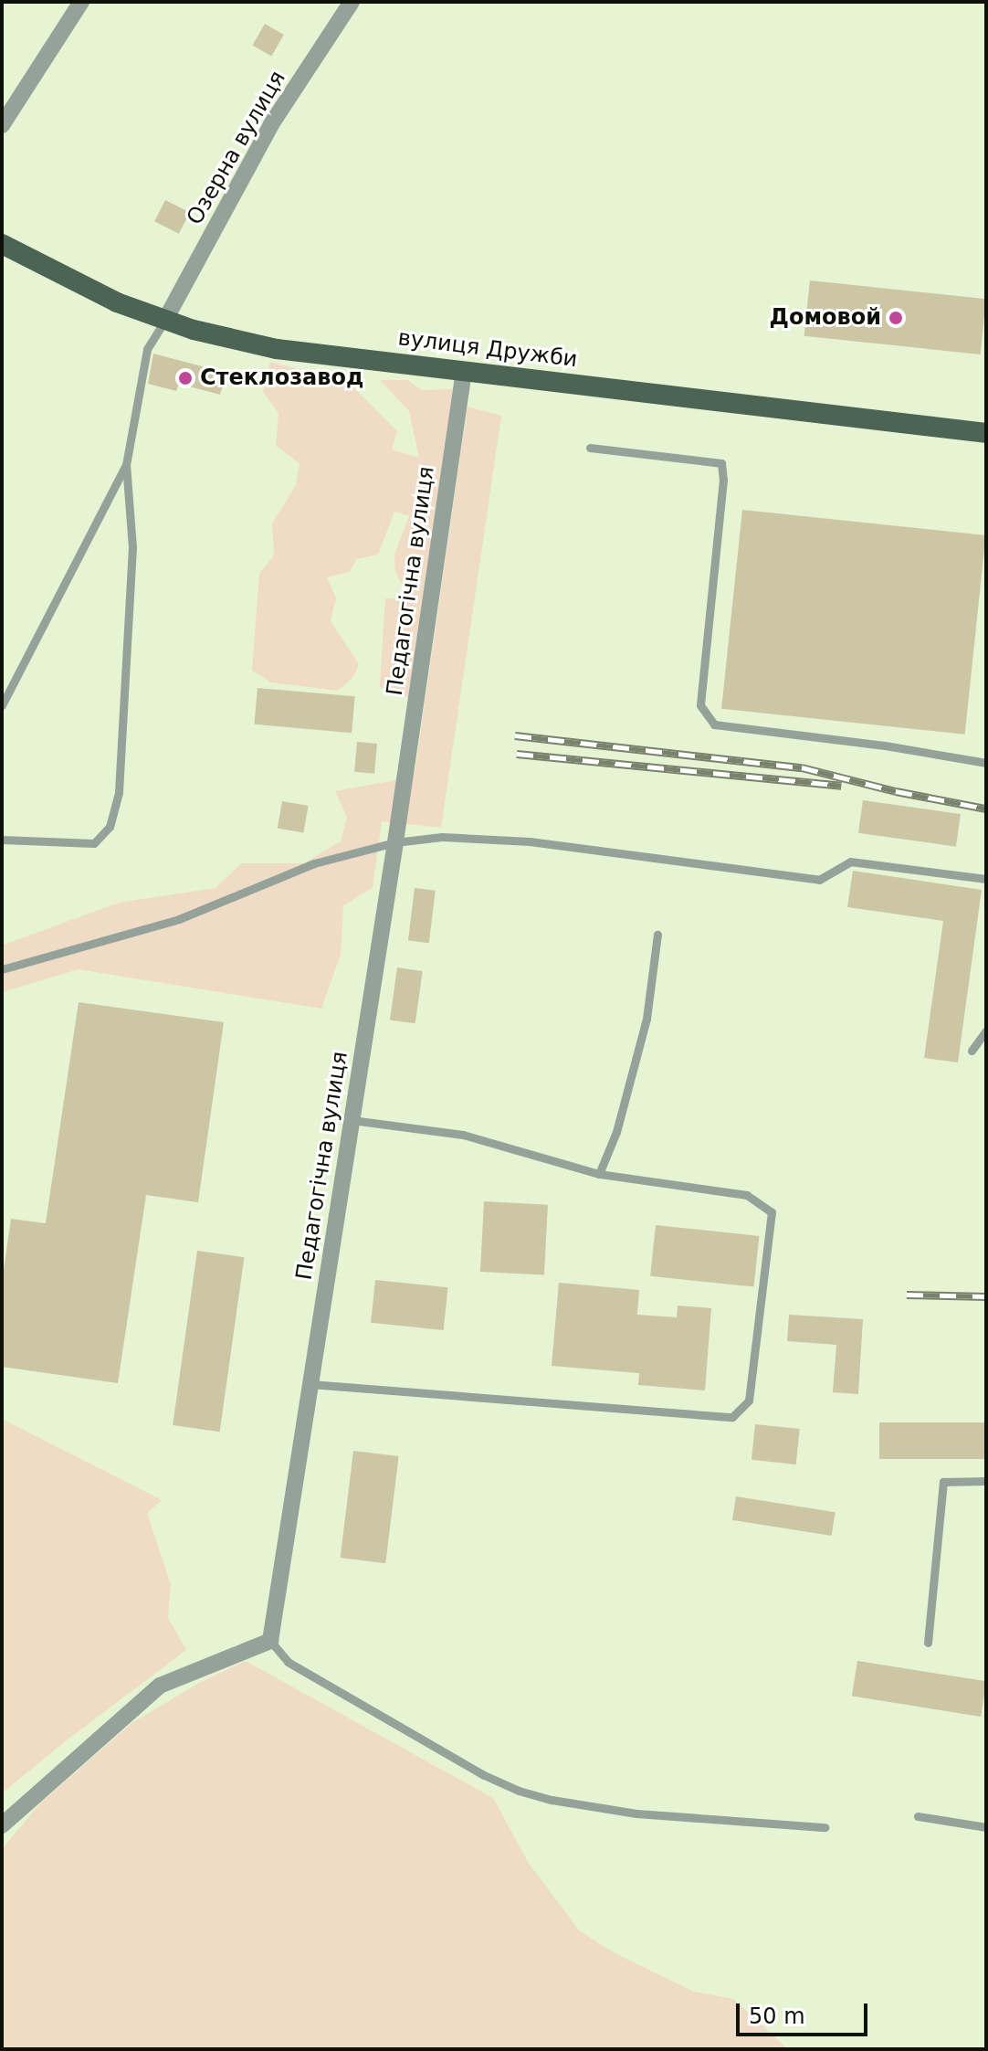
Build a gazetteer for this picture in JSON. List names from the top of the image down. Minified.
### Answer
{"streets":{"main road":["вулиця Дружби"],"street":["Озерна вулиця","Педагогічна вулиця"]},"crossings":[["Озерна вулиця","вулиця Дружби"],["вулиця Дружби","Педагогічна вулиця"]],"places":["Домовой","Стеклозавод"],"scale_bar":"50 m"}
